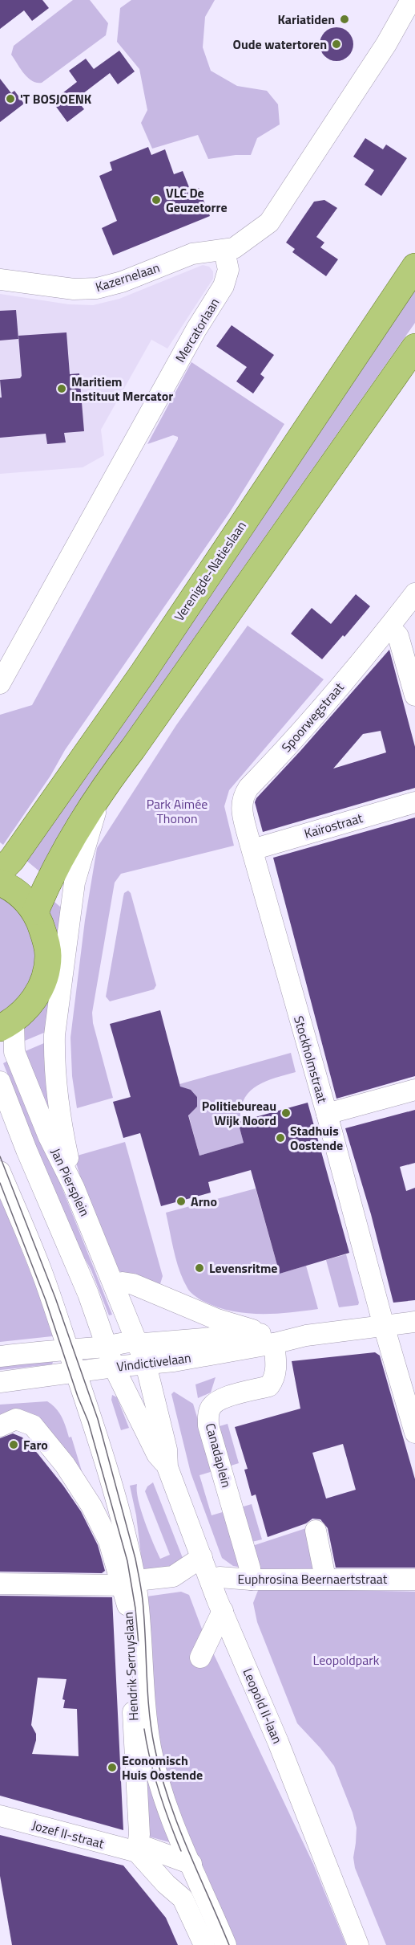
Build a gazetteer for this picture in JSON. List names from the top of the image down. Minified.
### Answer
{"streets":{"main road":["Verenigde-Natieslaan"],"street":["Kazernelaan","Mercatorlaan","Spoorwegstraat","Kaïrostraat","Stockholmstraat","Jan Piersplein","Vindictivelaan","Canadaplein","Euphrosina Beernaertstraat","Hendrik Serruyslaan","Leopold II-laan","Jozef II-straat"]},"crossings":[["Kazernelaan","Mercatorlaan"],["Spoorwegstraat","Kaïrostraat"],["Spoorwegstraat","Stockholmstraat"],["Kaïrostraat","Stockholmstraat"],["Stockholmstraat","Vindictivelaan"],["Jan Piersplein","Vindictivelaan"],["Jan Piersplein","Leopold II-laan"],["Vindictivelaan","Canadaplein"],["Vindictivelaan","Leopold II-laan"],["Canadaplein","Euphrosina Beernaertstraat"],["Euphrosina Beernaertstraat","Leopold II-laan"],["Hendrik Serruyslaan","Jozef II-straat"]],"parks":["Park Aimée Thonon","Leopoldpark"],"places":["Kariatiden","Oude watertoren","'T BOSJOENK","VLC De Geuzetorre","Maritiem Instituut Mercator","Politiebureau Wijk Noord","Stadhuis Oostende","Arno","Levensritme","Faro","Economisch Huis Oostende"]}
